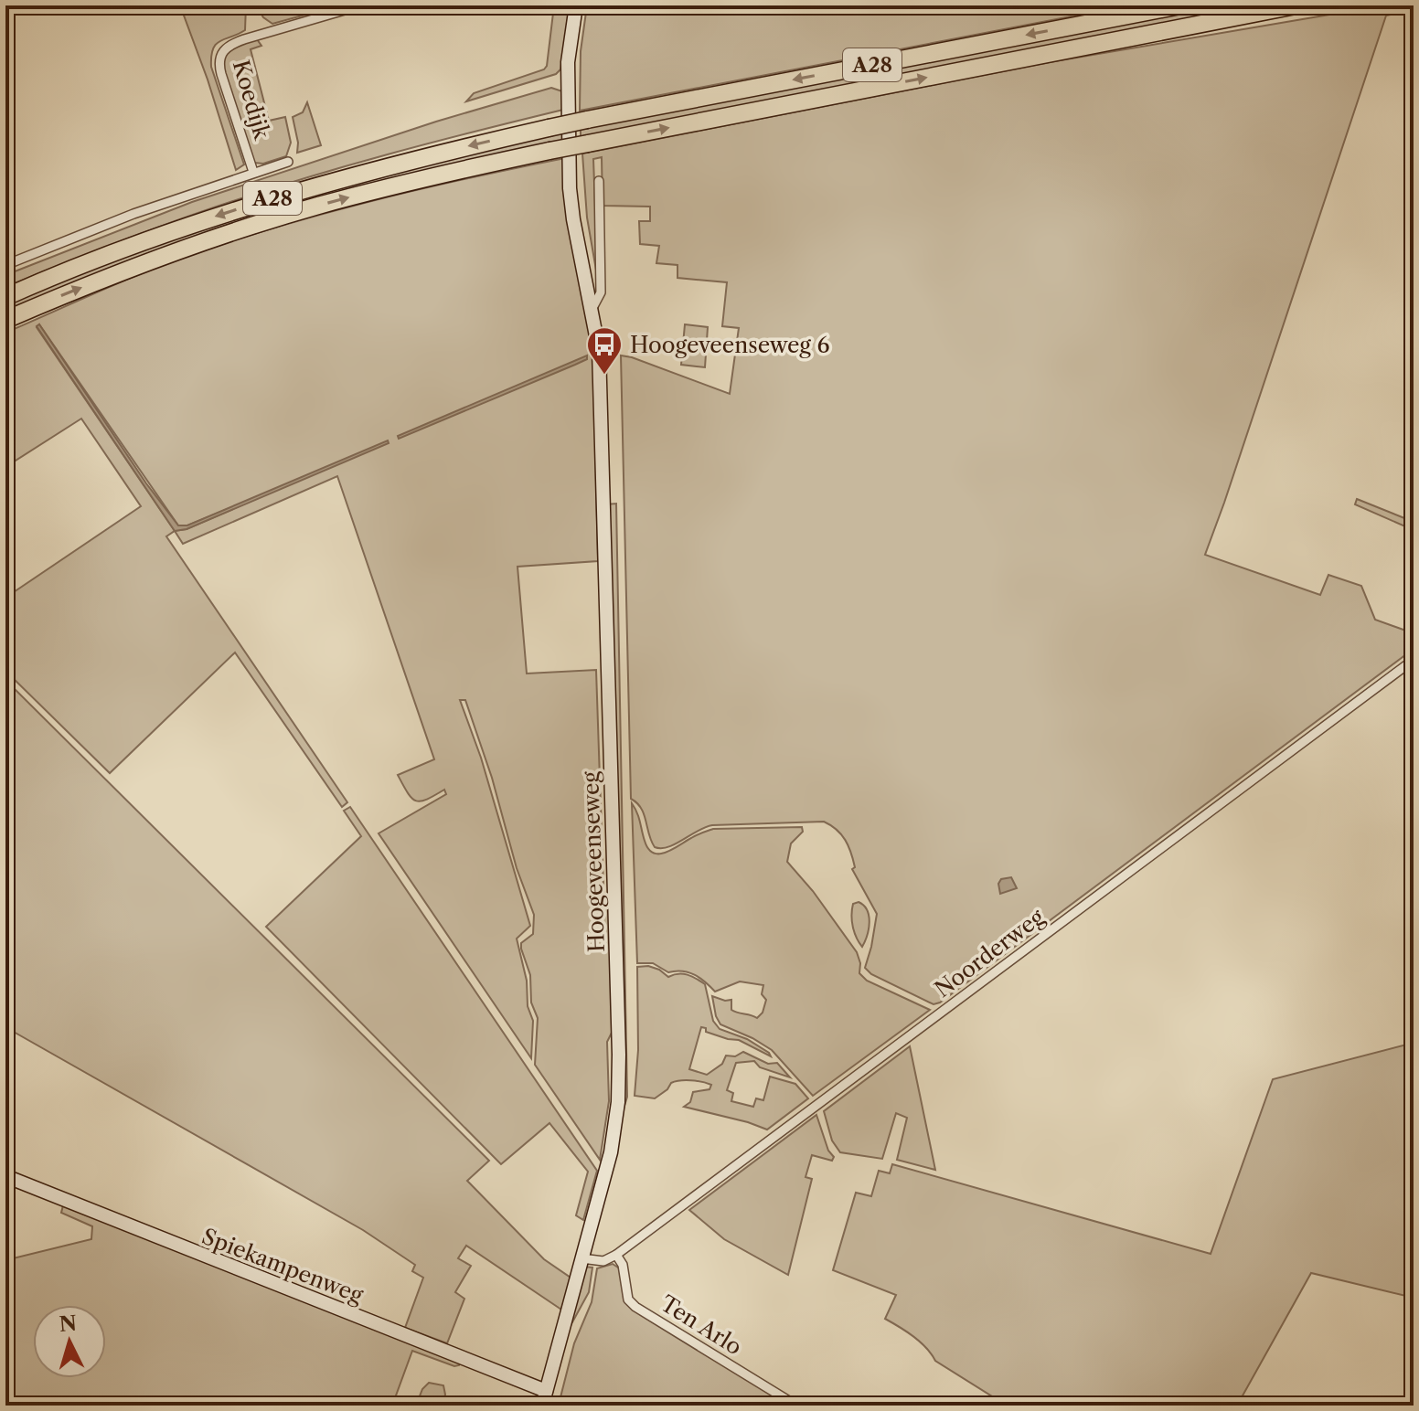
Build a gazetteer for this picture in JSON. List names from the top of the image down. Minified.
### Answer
{"streets":{"highway":["A28"],"main road":["Hoogeveenseweg","Spiekampenweg"],"street":["Koedijk","Noorderweg","Ten Arlo"]},"crossings":[["Hoogeveenseweg","Spiekampenweg"],["Noorderweg","Ten Arlo"]],"places":{"bus stop":["Hoogeveenseweg 6"]},"north":"top"}
